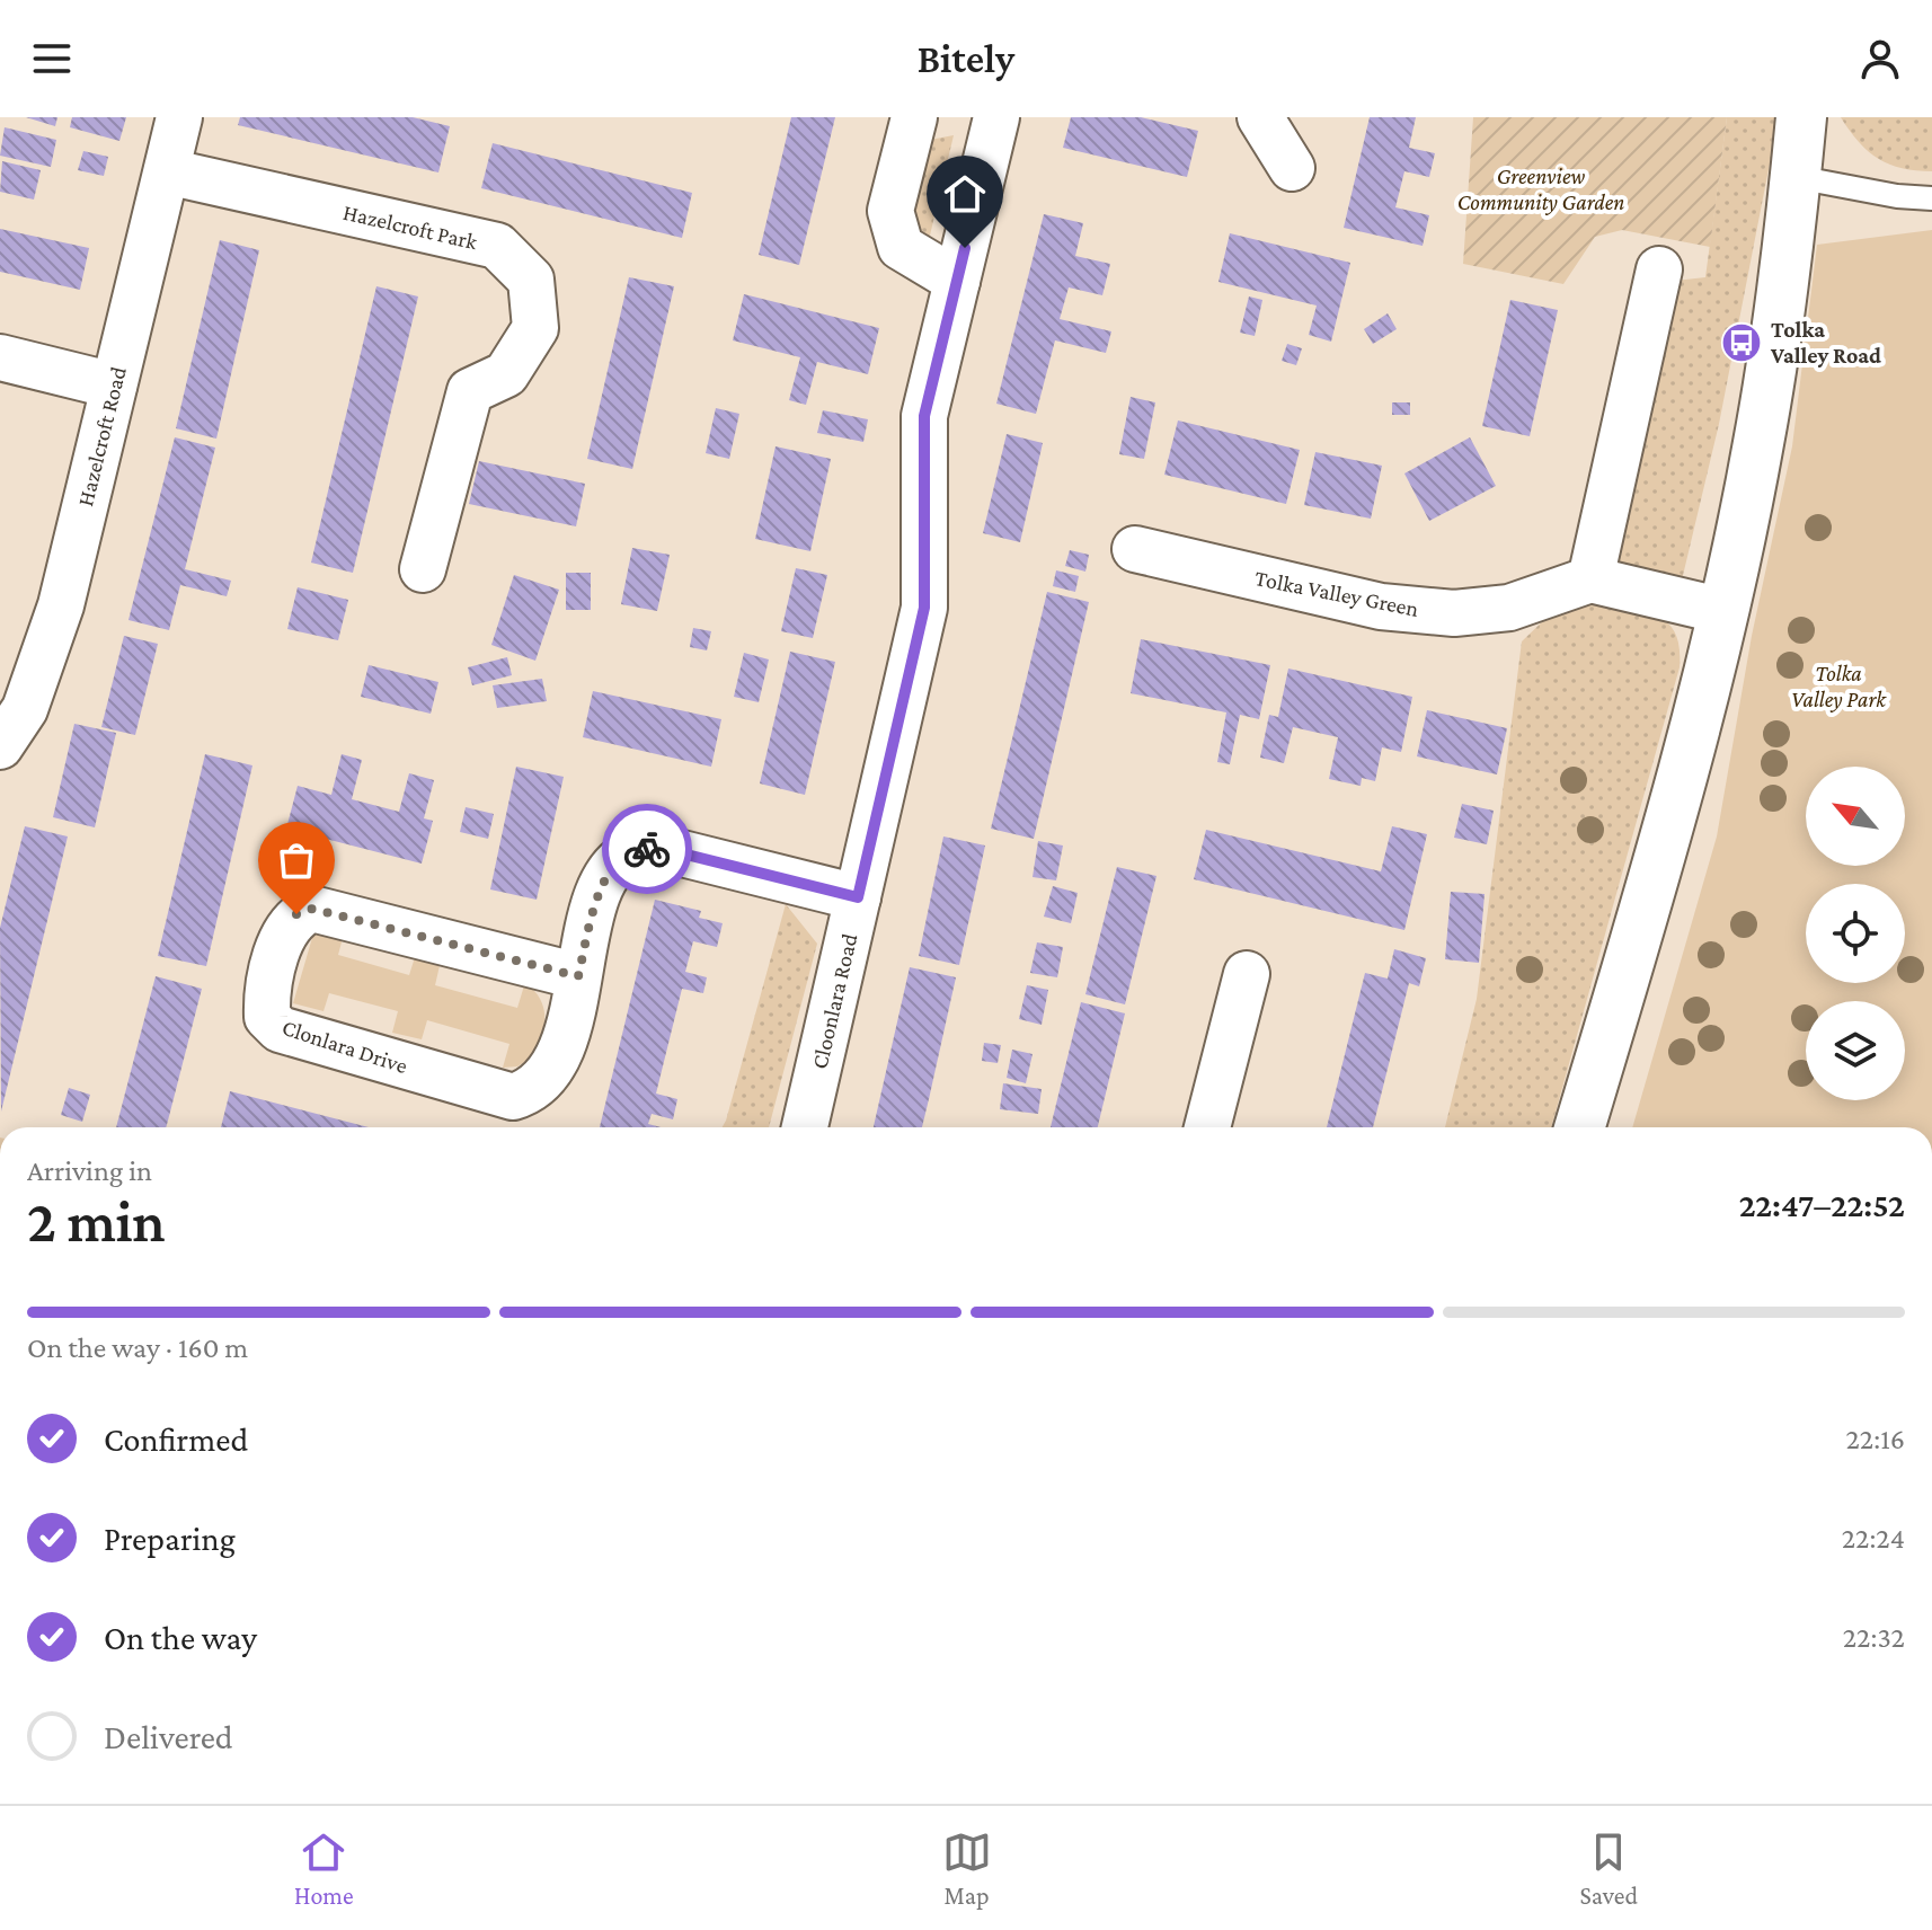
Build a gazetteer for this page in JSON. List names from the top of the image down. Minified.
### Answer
{"streets":{"street":["Hazelcroft Park","Hazelcroft Road","Tolka Valley Green","Cloonlara Road","Clonlara Drive"]},"crossings":[["Hazelcroft Park","Hazelcroft Road"],["Cloonlara Road","Clonlara Drive"]],"parks":["Greenview Community Garden","Tolka Valley Park"],"places":{"bus stop":["Tolka Valley Road"]},"north":"top left","page":{"header":"Bitely","heading":["2 min","Arriving in","22:47–22:52"],"bar":"On the way · 160 m","list":[["Confirmed","22:16"],["Preparing","22:24"],["On the way","22:32"],"Delivered"],"tabs":["Home","Map","Saved"]}}
